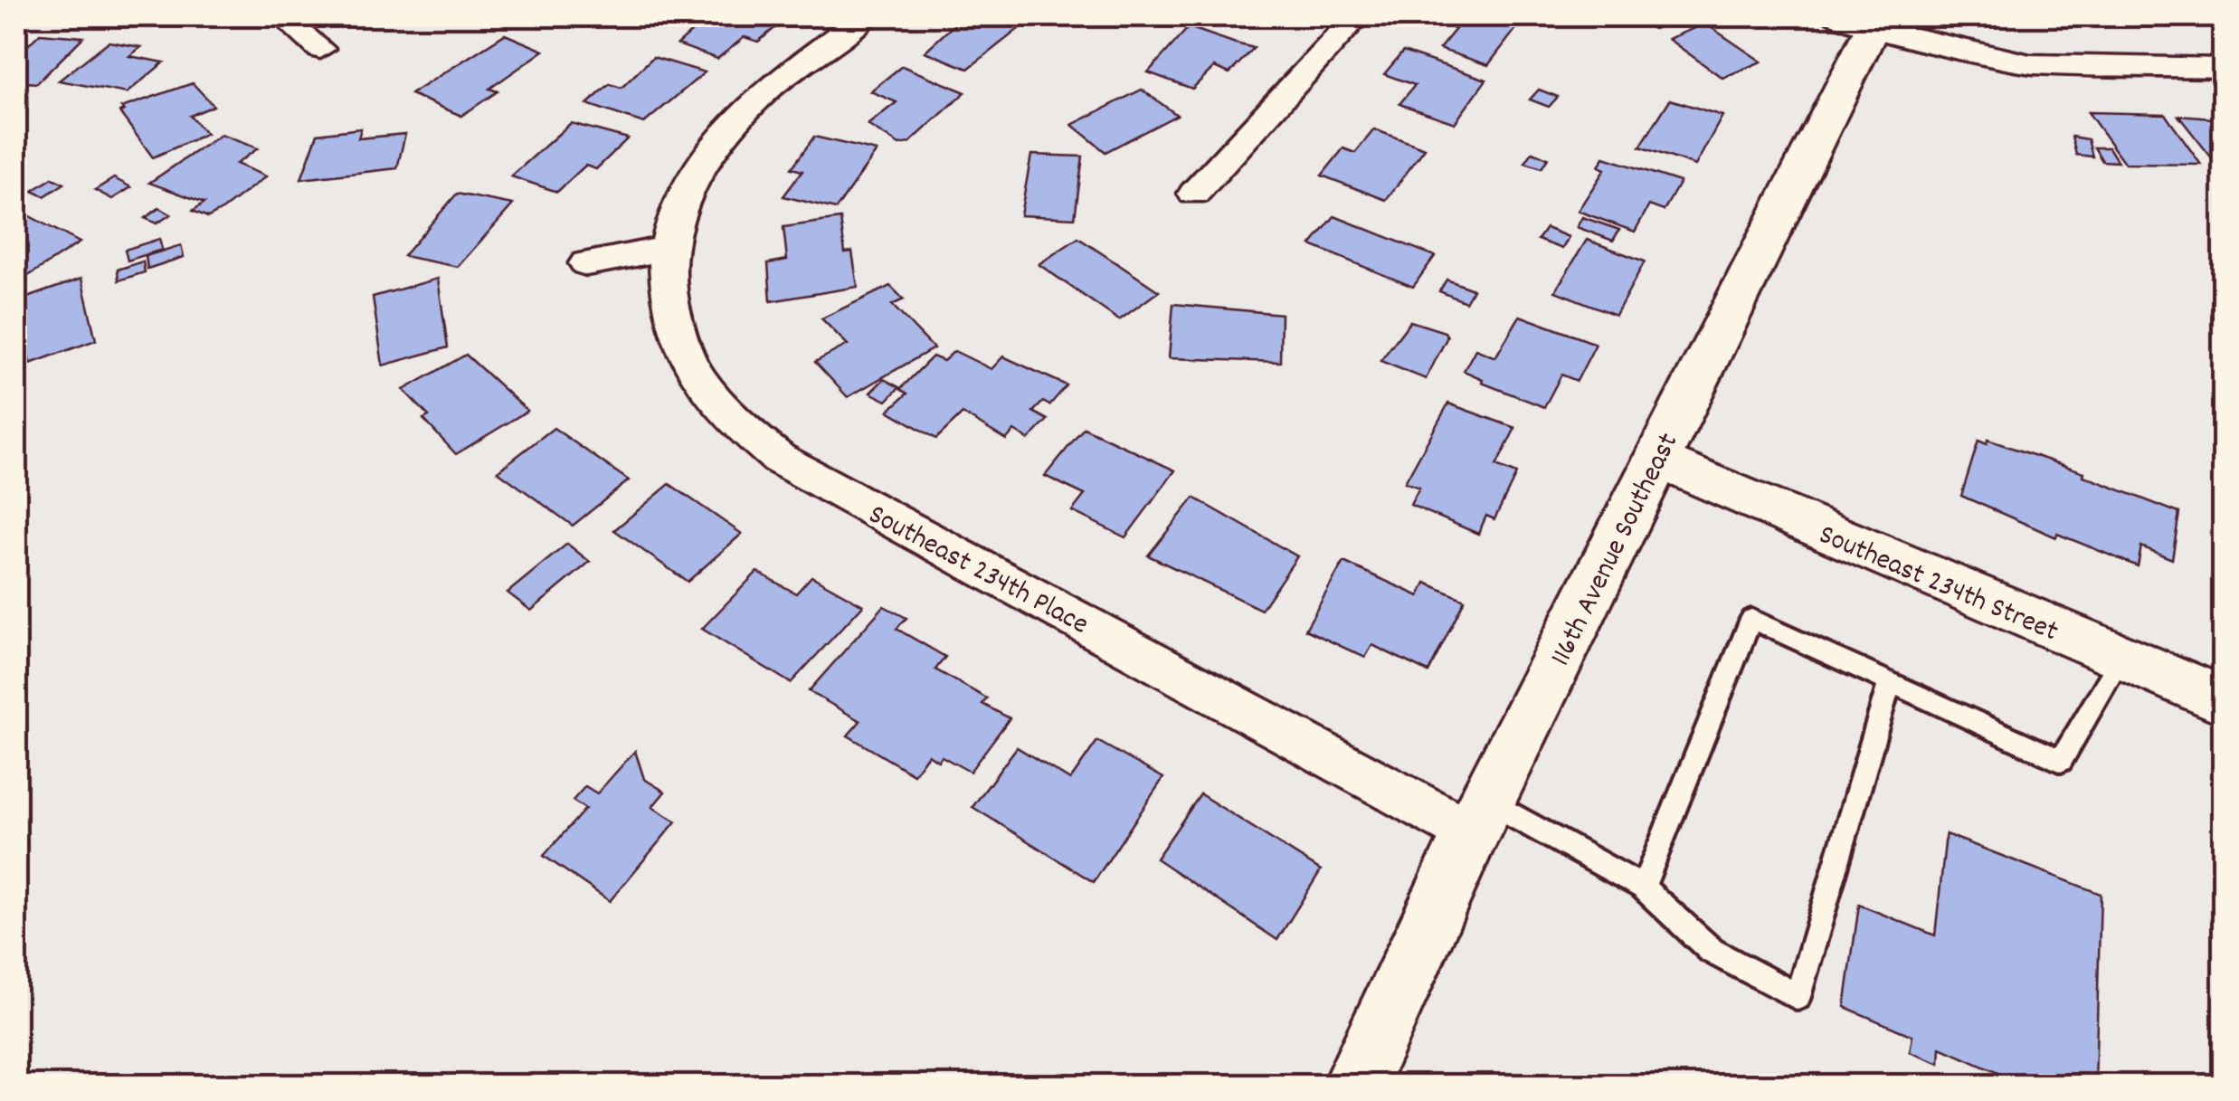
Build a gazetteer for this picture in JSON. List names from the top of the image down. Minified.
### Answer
{"streets":{"main road":["116th Avenue Southeast","Southeast 234th Street"],"street":["Southeast 234th Place"]},"crossings":[["116th Avenue Southeast","Southeast 234th Place"],["116th Avenue Southeast","Southeast 234th Street"]]}
